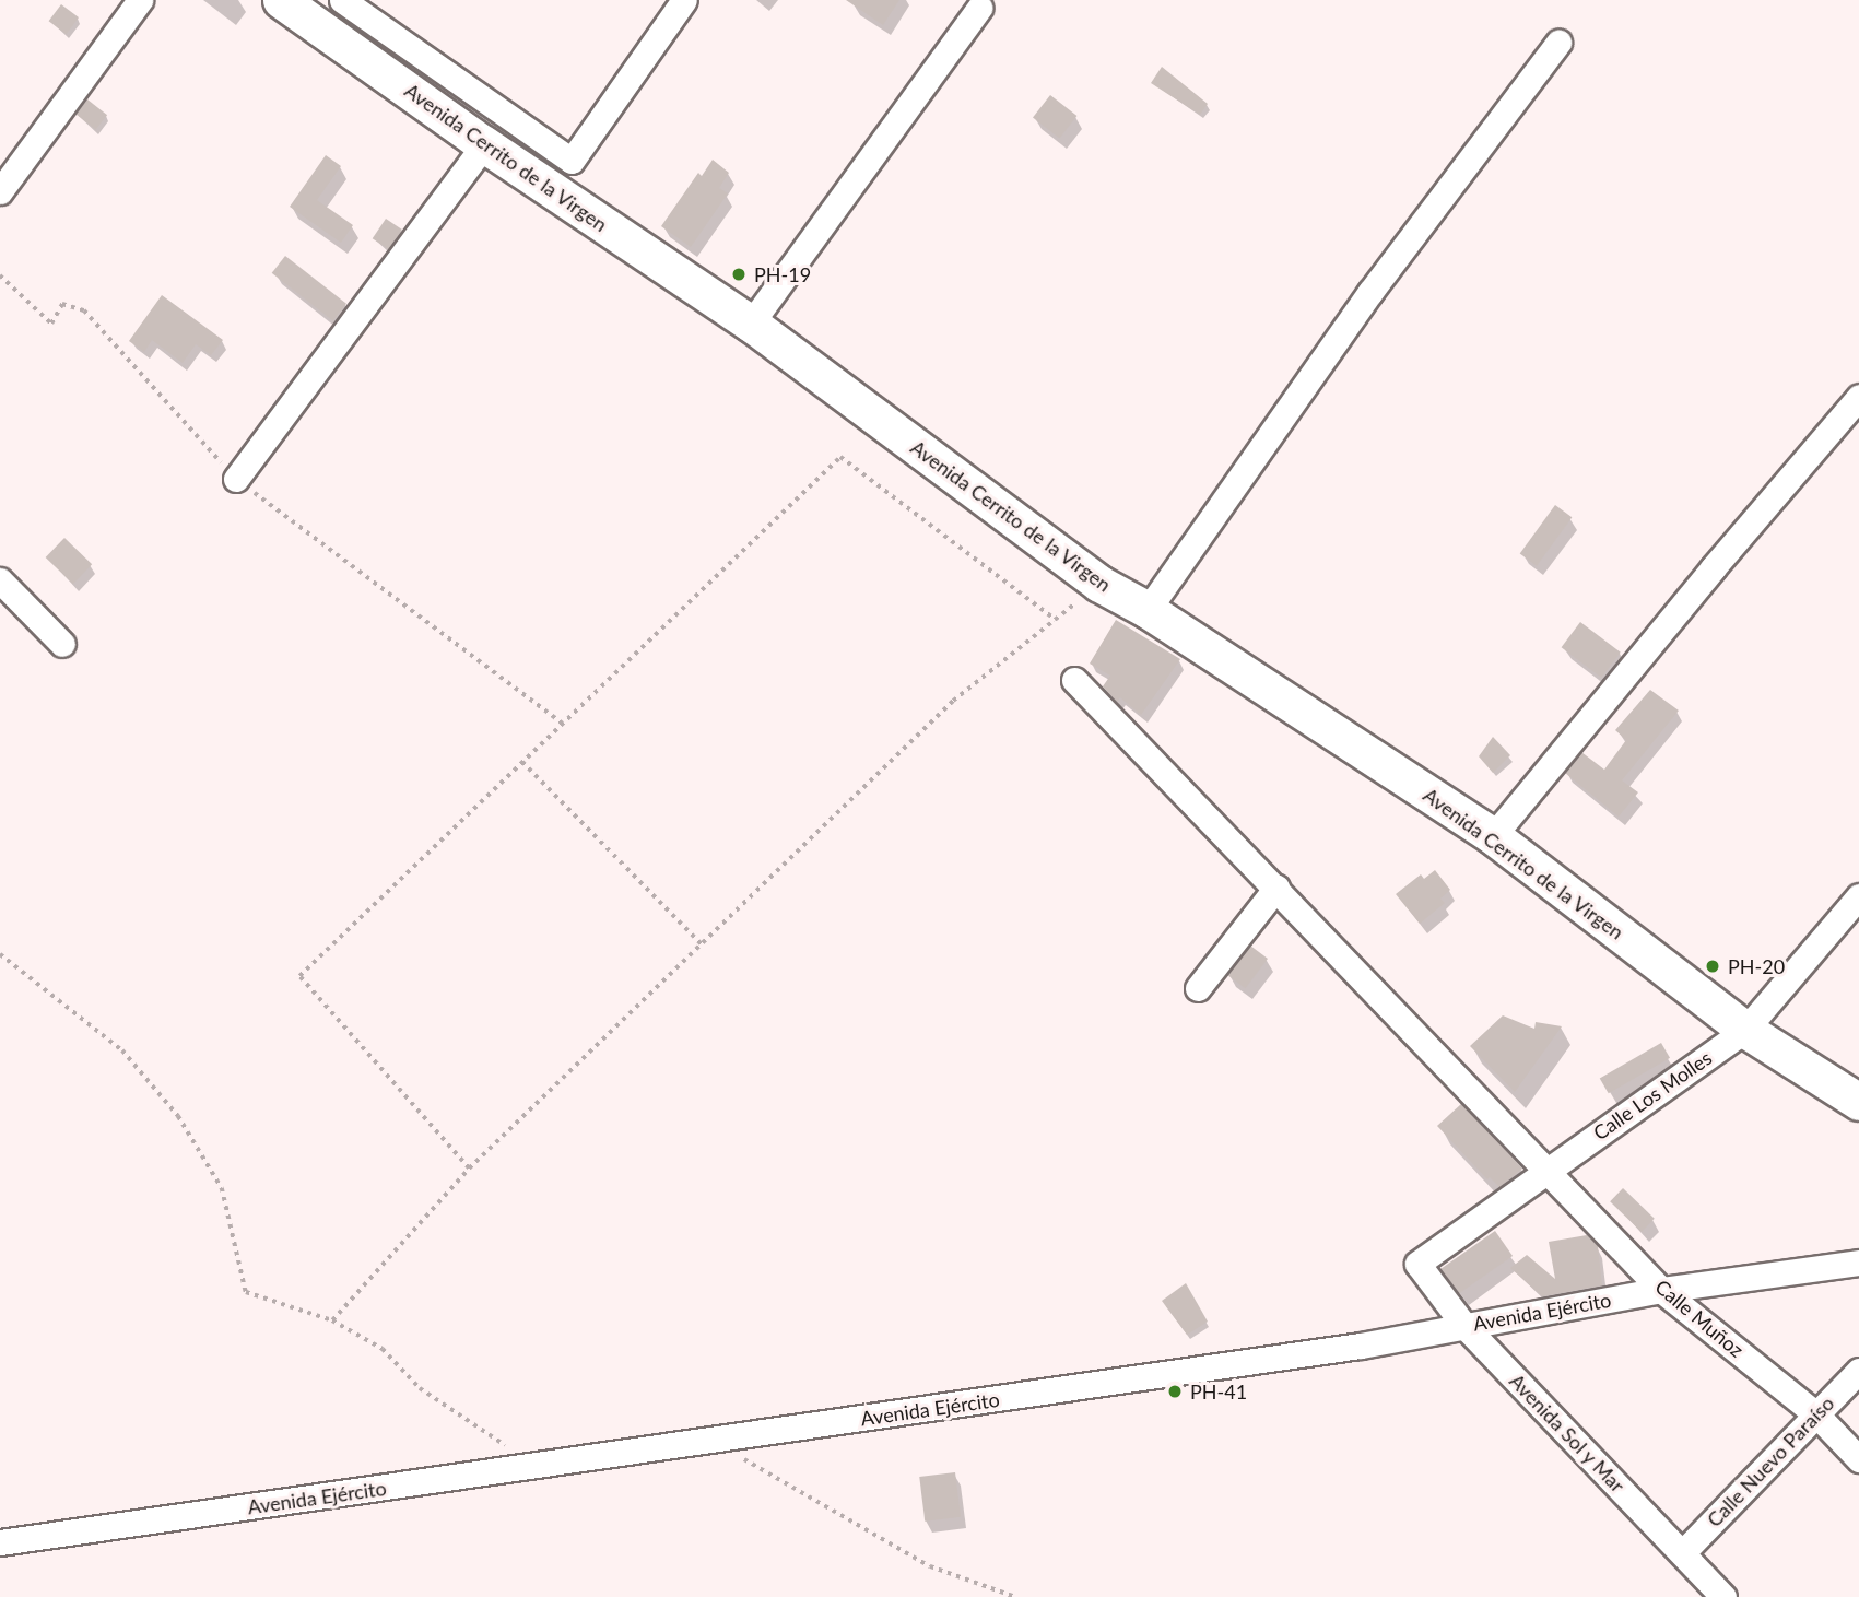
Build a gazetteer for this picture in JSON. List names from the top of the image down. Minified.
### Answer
{"streets":{"street":["Avenida Cerrito de la Virgen","Calle Los Molles","Avenida Ejército","Calle Muñoz","Avenida Sol y Mar","Calle Nuevo Paraíso"]},"crossings":[["Avenida Cerrito de la Virgen","Calle Los Molles"],["Calle Los Molles","Calle Muñoz"],["Calle Los Molles","Avenida Sol y Mar"],["Avenida Ejército","Calle Muñoz"],["Avenida Ejército","Avenida Sol y Mar"],["Calle Muñoz","Calle Nuevo Paraíso"],["Avenida Sol y Mar","Calle Nuevo Paraíso"]],"places":["PH-19","PH-20","PH-41"]}
